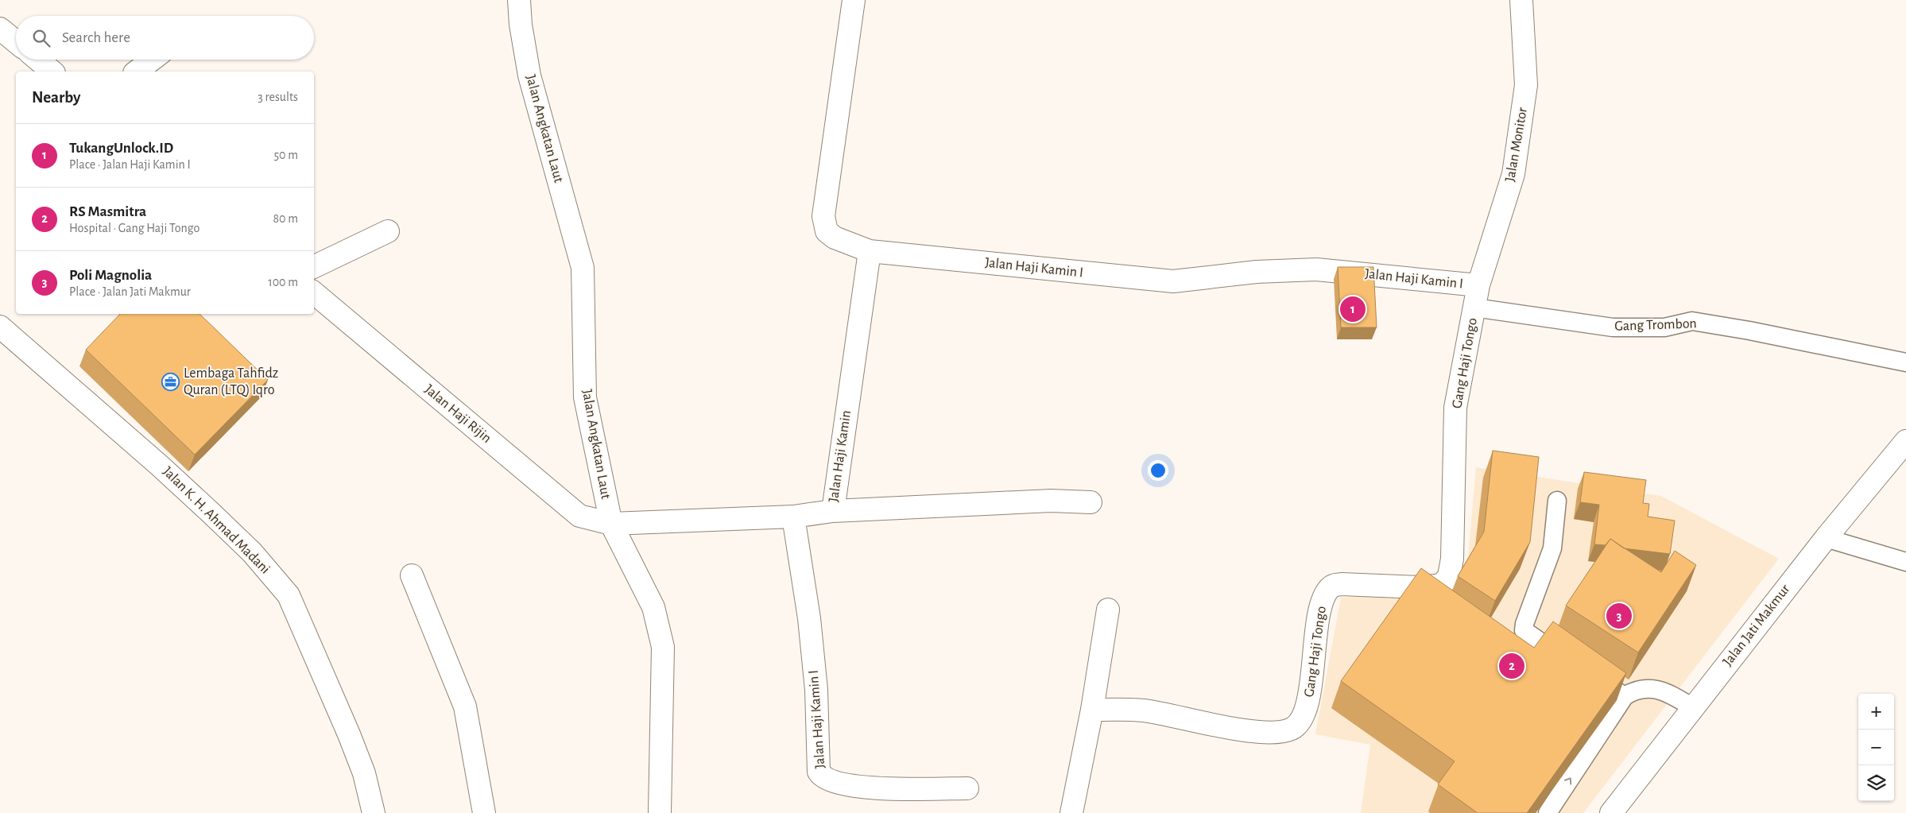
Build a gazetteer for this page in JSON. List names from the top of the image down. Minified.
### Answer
{"streets":{"street":["Jalan Angkatan Laut","Jalan Monitor","Jalan Haji Kamin I","Gang Haji Tongo","Jalan Haji Rijin","Jalan Haji Kamin","Jalan K. H. Ahmad Madani","Jalan Jati Makmur"],"lane":["Gang Trombon"]},"crossings":[["Jalan Angkatan Laut","Jalan Haji Rijin"],["Jalan Angkatan Laut","Jalan Haji Kamin"],["Jalan Monitor","Jalan Haji Kamin I"],["Jalan Monitor","Gang Haji Tongo"],["Jalan Haji Kamin I","Gang Haji Tongo"],["Jalan Haji Kamin I","Jalan Haji Kamin"],["Gang Trombon","Gang Haji Tongo"],["Jalan Haji Rijin","Jalan Haji Kamin"]],"places":{"office":["Lembaga Tahfidz Quran (LTQ) Iqro"]},"page":{"search":"Search here","heading":["Nearby","3 results"],"list":[{"mark":"1","name":"TukangUnlock.ID","note":"Place · Jalan Haji Kamin I","value":"50 m"},{"mark":"2","name":"RS Masmitra","note":"Hospital · Gang Haji Tongo","value":"80 m"},{"mark":"3","name":"Poli Magnolia","note":"Place · Jalan Jati Makmur","value":"100 m"}],"pins":["1","3","2"],"map_buttons":["+","−"]}}
